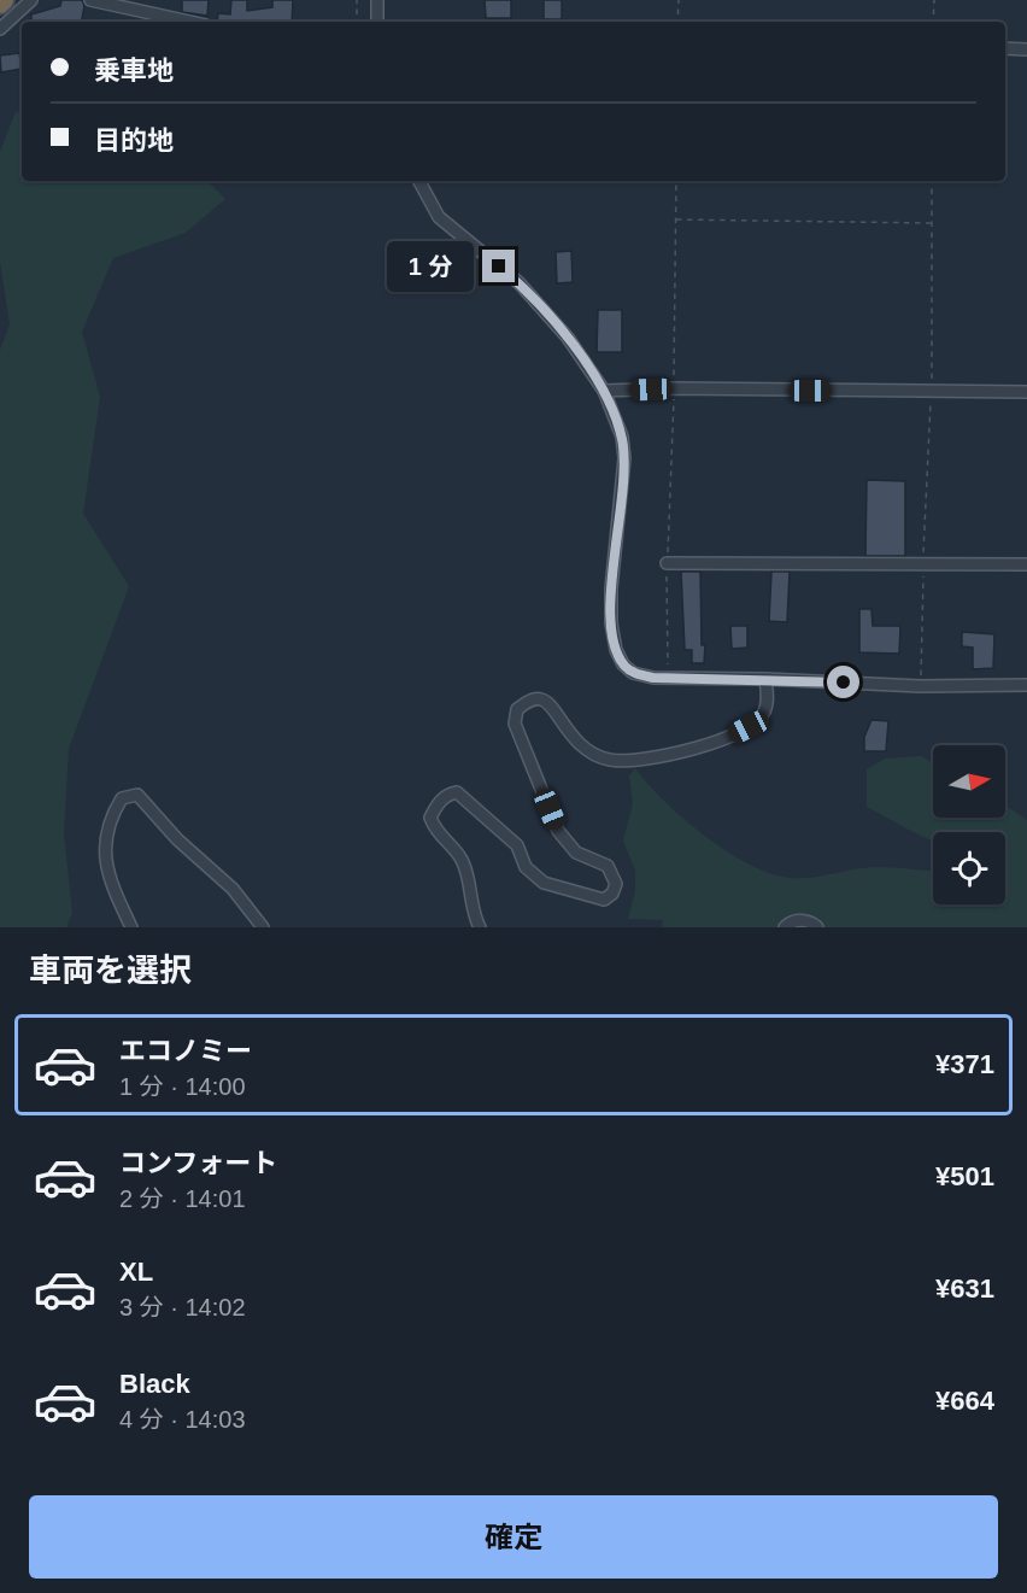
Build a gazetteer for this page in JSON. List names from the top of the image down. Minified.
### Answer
{"north":"right","page":{"banner":["乗車地","目的地"],"bubble":"1 分","heading":"車両を選択","list":[{"name":"エコノミー","note":"1 分 · 14:00","value":"¥371"},{"name":"コンフォート","note":"2 分 · 14:01","value":"¥501"},{"name":"XL","note":"3 分 · 14:02","value":"¥631"},{"name":"Black","note":"4 分 · 14:03","value":"¥664"}],"buttons":"確定"}}
